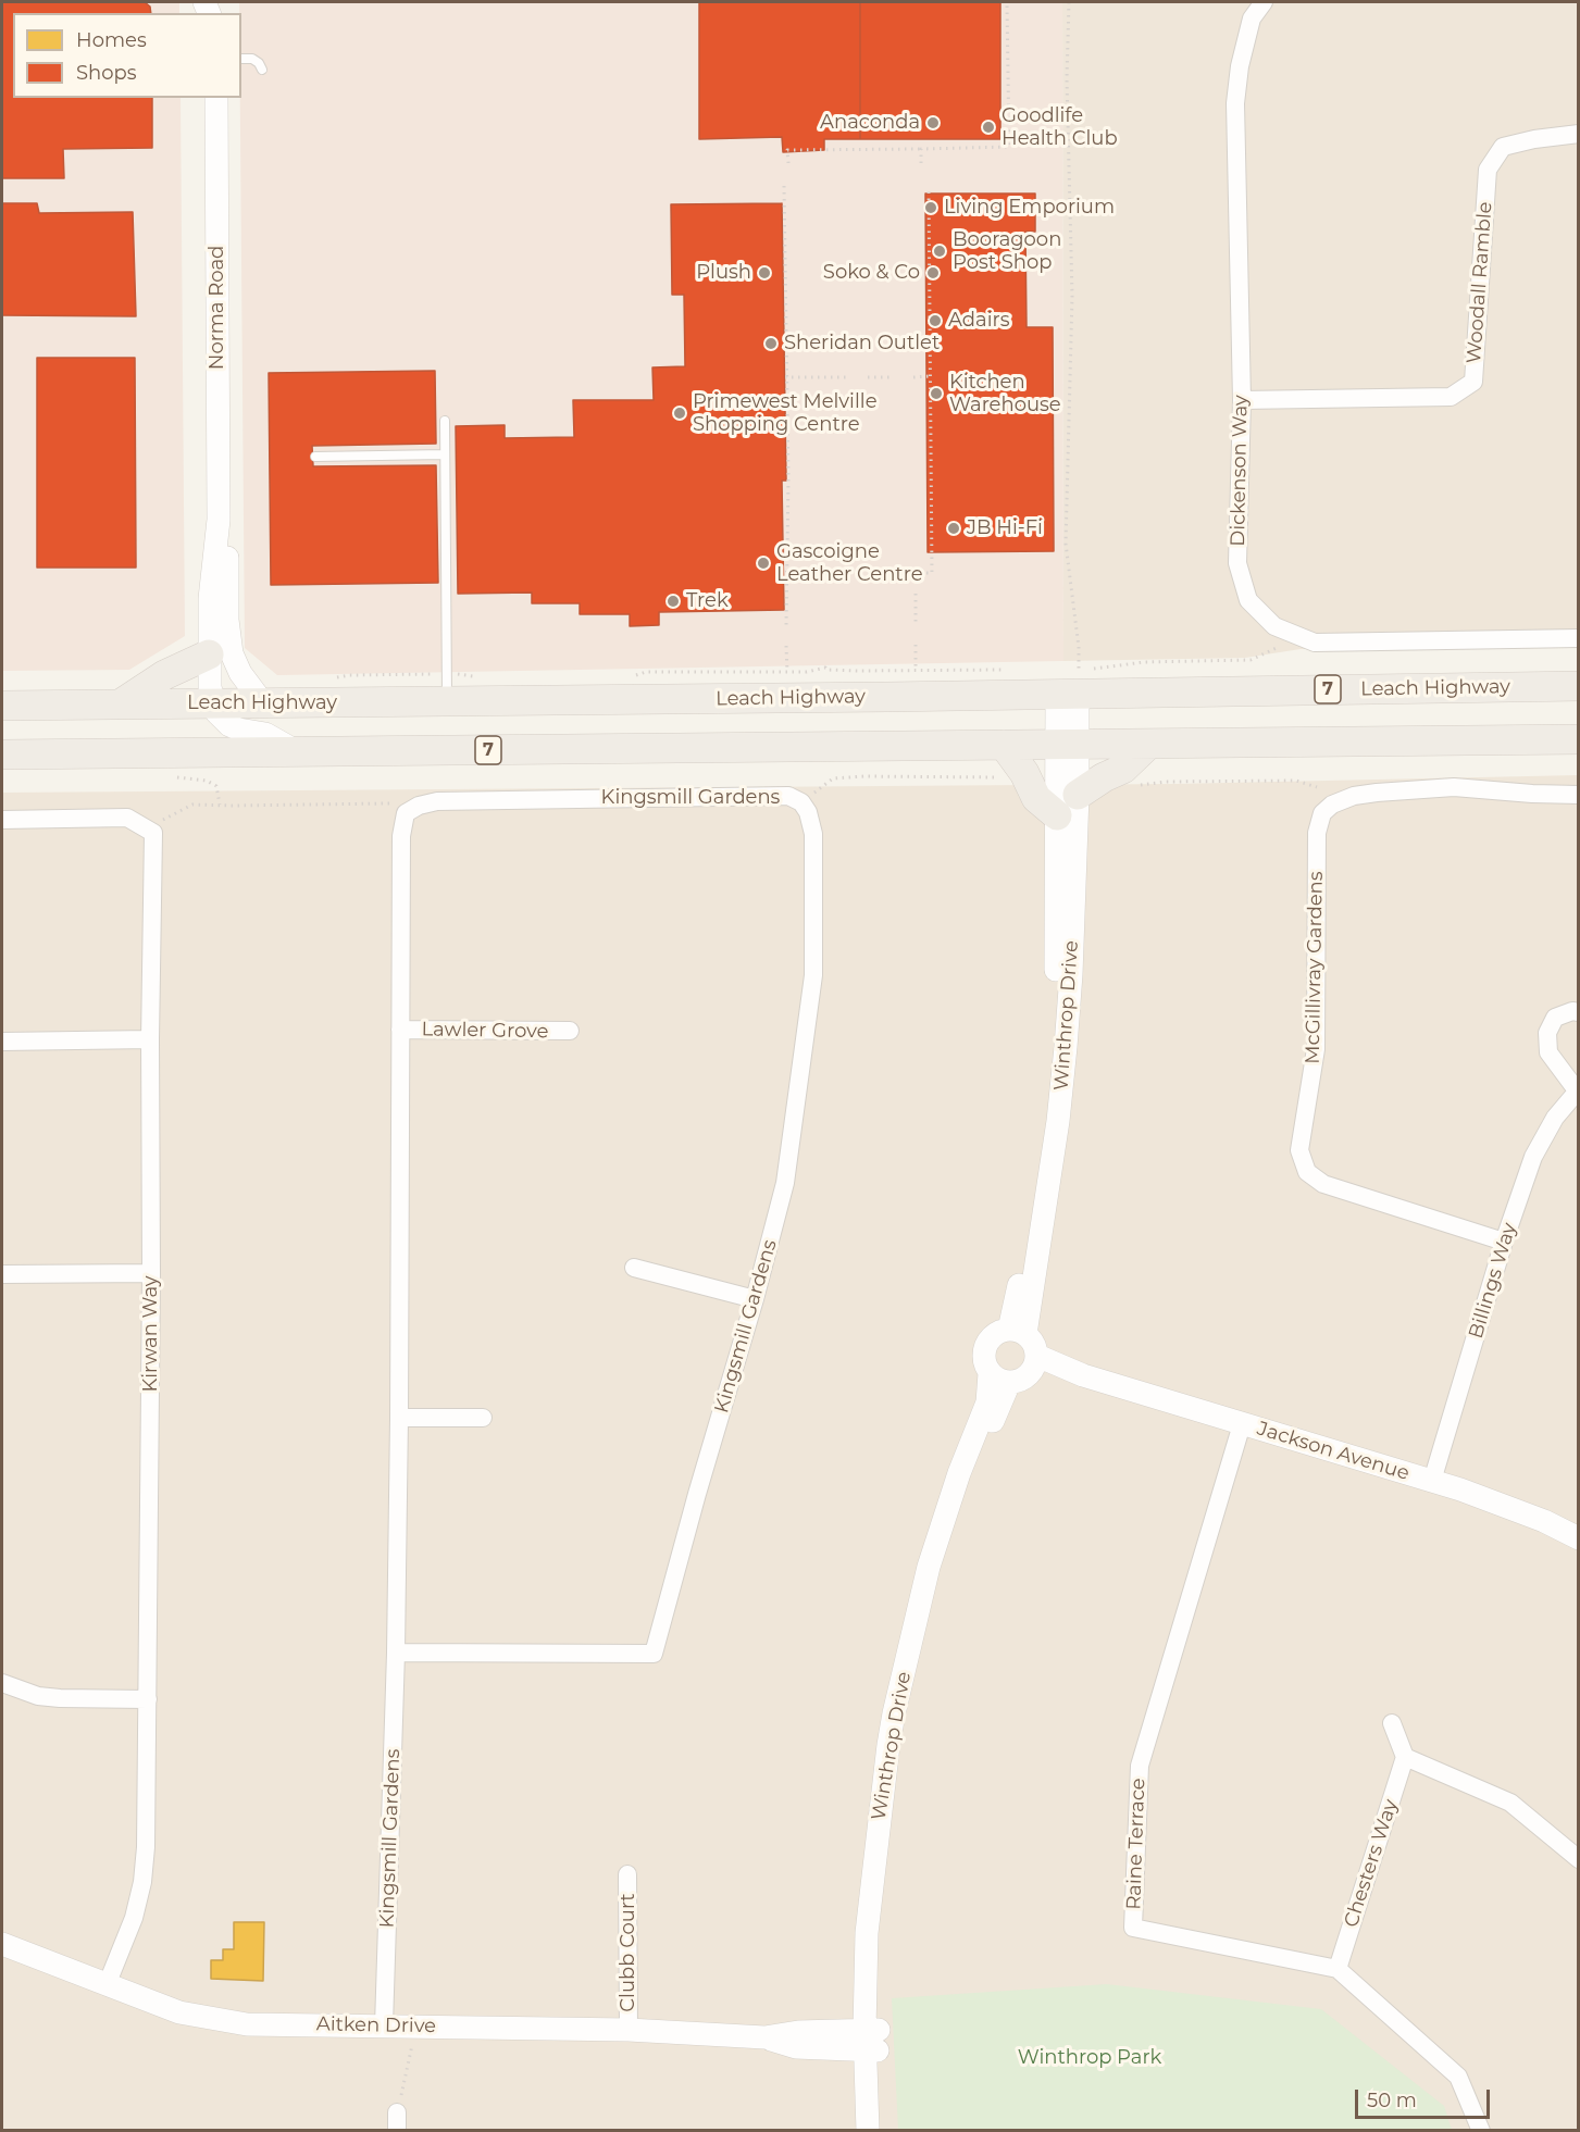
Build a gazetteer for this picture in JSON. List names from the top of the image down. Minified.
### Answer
{"streets":{"highway":["Leach Highway","7"],"street":["Woodall Ramble","Norma Road","Dickenson Way","Kingsmill Gardens","McGillivray Gardens","Winthrop Drive","Lawler Grove","Billings Way","Kirwan Way","Jackson Avenue","Raine Terrace","Chesters Way","Clubb Court","Aitken Drive"]},"crossings":[["Woodall Ramble","Dickenson Way"],["Norma Road","Leach Highway"],["Leach Highway","Winthrop Drive"],["7","Winthrop Drive"],["Kingsmill Gardens","Lawler Grove"],["Kingsmill Gardens","Aitken Drive"],["McGillivray Gardens","Billings Way"],["Winthrop Drive","Jackson Avenue"],["Winthrop Drive","Aitken Drive"],["Billings Way","Jackson Avenue"],["Kirwan Way","Aitken Drive"],["Jackson Avenue","Raine Terrace"],["Raine Terrace","Chesters Way"],["Clubb Court","Aitken Drive"]],"parks":["Winthrop Park"],"places":["Anaconda","Goodlife Health Club","Living Emporium","Booragoon Post Shop","Plush","Soko & Co","Adairs","Sheridan Outlet","Kitchen Warehouse","Primewest Melville Shopping Centre","JB Hi-Fi","Gascoigne Leather Centre","Trek"],"legend":["Homes","Shops"],"scale_bar":"50 m"}
